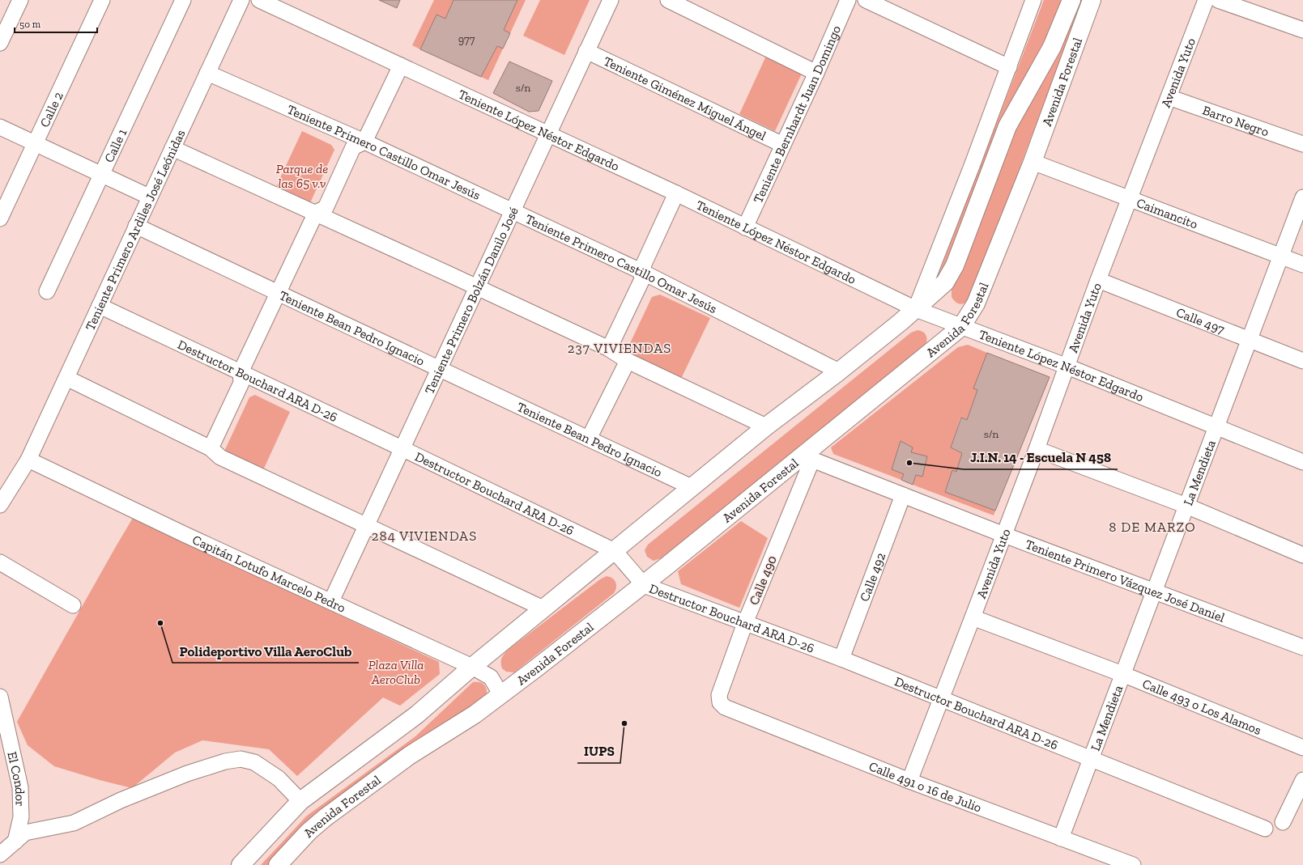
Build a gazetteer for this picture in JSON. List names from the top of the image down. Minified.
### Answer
{"streets":{"main road":["Avenida Forestal"],"street":["Avenida Yuto","Teniente Giménez Miguel Ángel","Calle 2","Teniente Bernhardt Juan Domingo","Barro Negro","Teniente López Néstor Edgardo","Calle 1","Teniente Primero Castillo Omar Jesús","Caimancito","Teniente Primero Ardiles José Leónidas","Teniente Primero Bolzán Danilo José","Calle 497","Teniente Bean Pedro Ignacio","Destructor Bouchard ARA D-26","La Mendieta","Capitán Lotufo Marcelo Pedro","Calle 492","Calle 490","Teniente Primero Vázquez José Daniel","Calle 493 o Los Alamos","El Condor","Calle 491 o 16 de Julio"]},"crossings":[["Avenida Yuto","Barro Negro"],["Avenida Yuto","Teniente López Néstor Edgardo"],["Avenida Yuto","Caimancito"],["Avenida Yuto","Calle 497"],["Avenida Yuto","Destructor Bouchard ARA D-26"],["Avenida Yuto","Teniente Primero Vázquez José Daniel"],["Avenida Yuto","Calle 493 o Los Alamos"],["Avenida Yuto","Calle 491 o 16 de Julio"],["Avenida Forestal","Teniente López Néstor Edgardo"],["Avenida Forestal","Teniente Primero Castillo Omar Jesús"],["Avenida Forestal","Caimancito"],["Avenida Forestal","Teniente Bean Pedro Ignacio"],["Avenida Forestal","Destructor Bouchard ARA D-26"],["Avenida Forestal","Capitán Lotufo Marcelo Pedro"],["Avenida Forestal","Calle 490"],["Avenida Forestal","Teniente Primero Vázquez José Daniel"],["Teniente Giménez Miguel Ángel","Teniente Bernhardt Juan Domingo"],["Teniente Giménez Miguel Ángel","Teniente Primero Bolzán Danilo José"],["Teniente Bernhardt Juan Domingo","Teniente López Néstor Edgardo"],["Teniente López Néstor Edgardo","Teniente Primero Bolzán Danilo José"],["Teniente López Néstor Edgardo","La Mendieta"],["Teniente Primero Castillo Omar Jesús","Teniente Primero Ardiles José Leónidas"],["Teniente Primero Castillo Omar Jesús","Teniente Primero Bolzán Danilo José"],["Caimancito","La Mendieta"],["Teniente Primero Ardiles José Leónidas","Teniente Bean Pedro Ignacio"],["Teniente Primero Ardiles José Leónidas","Destructor Bouchard ARA D-26"],["Teniente Primero Ardiles José Leónidas","Capitán Lotufo Marcelo Pedro"],["Teniente Primero Bolzán Danilo José","Teniente Bean Pedro Ignacio"],["Teniente Primero Bolzán Danilo José","Destructor Bouchard ARA D-26"],["Teniente Primero Bolzán Danilo José","Capitán Lotufo Marcelo Pedro"],["Calle 497","La Mendieta"],["Destructor Bouchard ARA D-26","La Mendieta"],["Destructor Bouchard ARA D-26","Calle 492"],["Destructor Bouchard ARA D-26","Calle 490"],["La Mendieta","Teniente Primero Vázquez José Daniel"],["La Mendieta","Calle 493 o Los Alamos"],["La Mendieta","Calle 491 o 16 de Julio"],["Calle 492","Teniente Primero Vázquez José Daniel"],["Calle 490","Teniente Primero Vázquez José Daniel"],["Calle 490","Calle 491 o 16 de Julio"]],"districts":["237 VIVIENDAS","8 DE MARZO","284 VIVIENDAS"],"parks":["Parque de las 65 v.v","Plaza Villa AeroClub"],"places":["J.I.N. 14 - Escuela N 458","Polideportivo Villa AeroClub","IUPS"],"house_numbers":["977","s/n","s/n"],"scale_bar":"50 m"}
